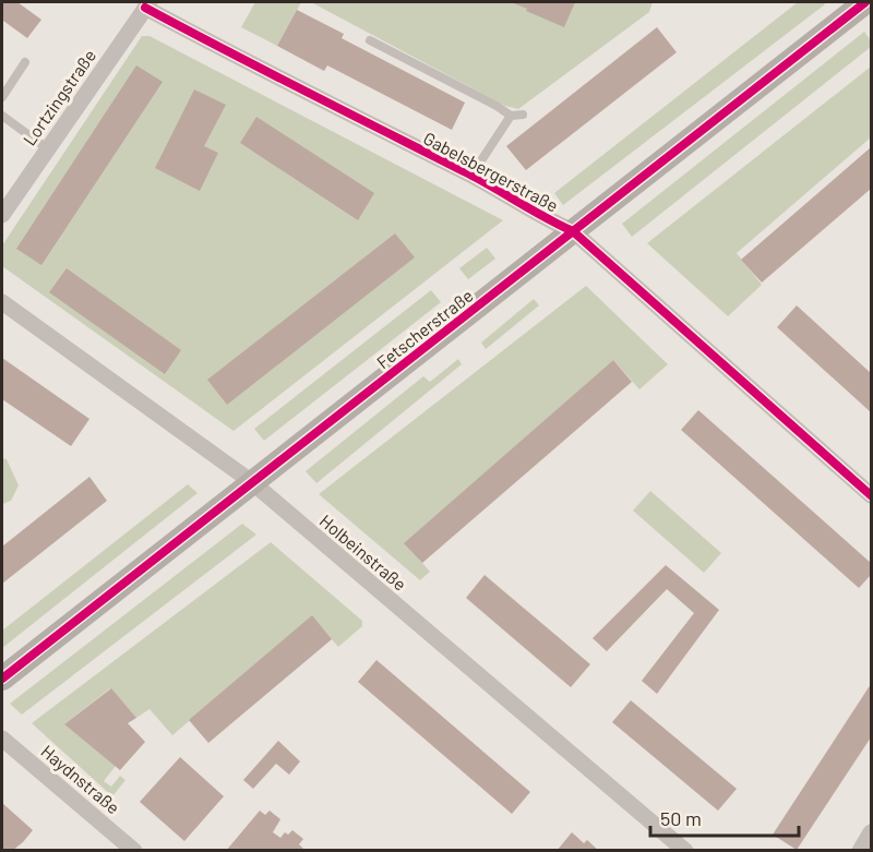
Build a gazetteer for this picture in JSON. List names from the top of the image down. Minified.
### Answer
{"streets":{"main road":["Fetscherstraße"],"street":["Lortzingstraße","Gabelsbergerstraße","Holbeinstraße","Haydnstraße"]},"crossings":[["Lortzingstraße","Gabelsbergerstraße"],["Gabelsbergerstraße","Fetscherstraße"],["Fetscherstraße","Holbeinstraße"]],"scale_bar":"50 m"}
